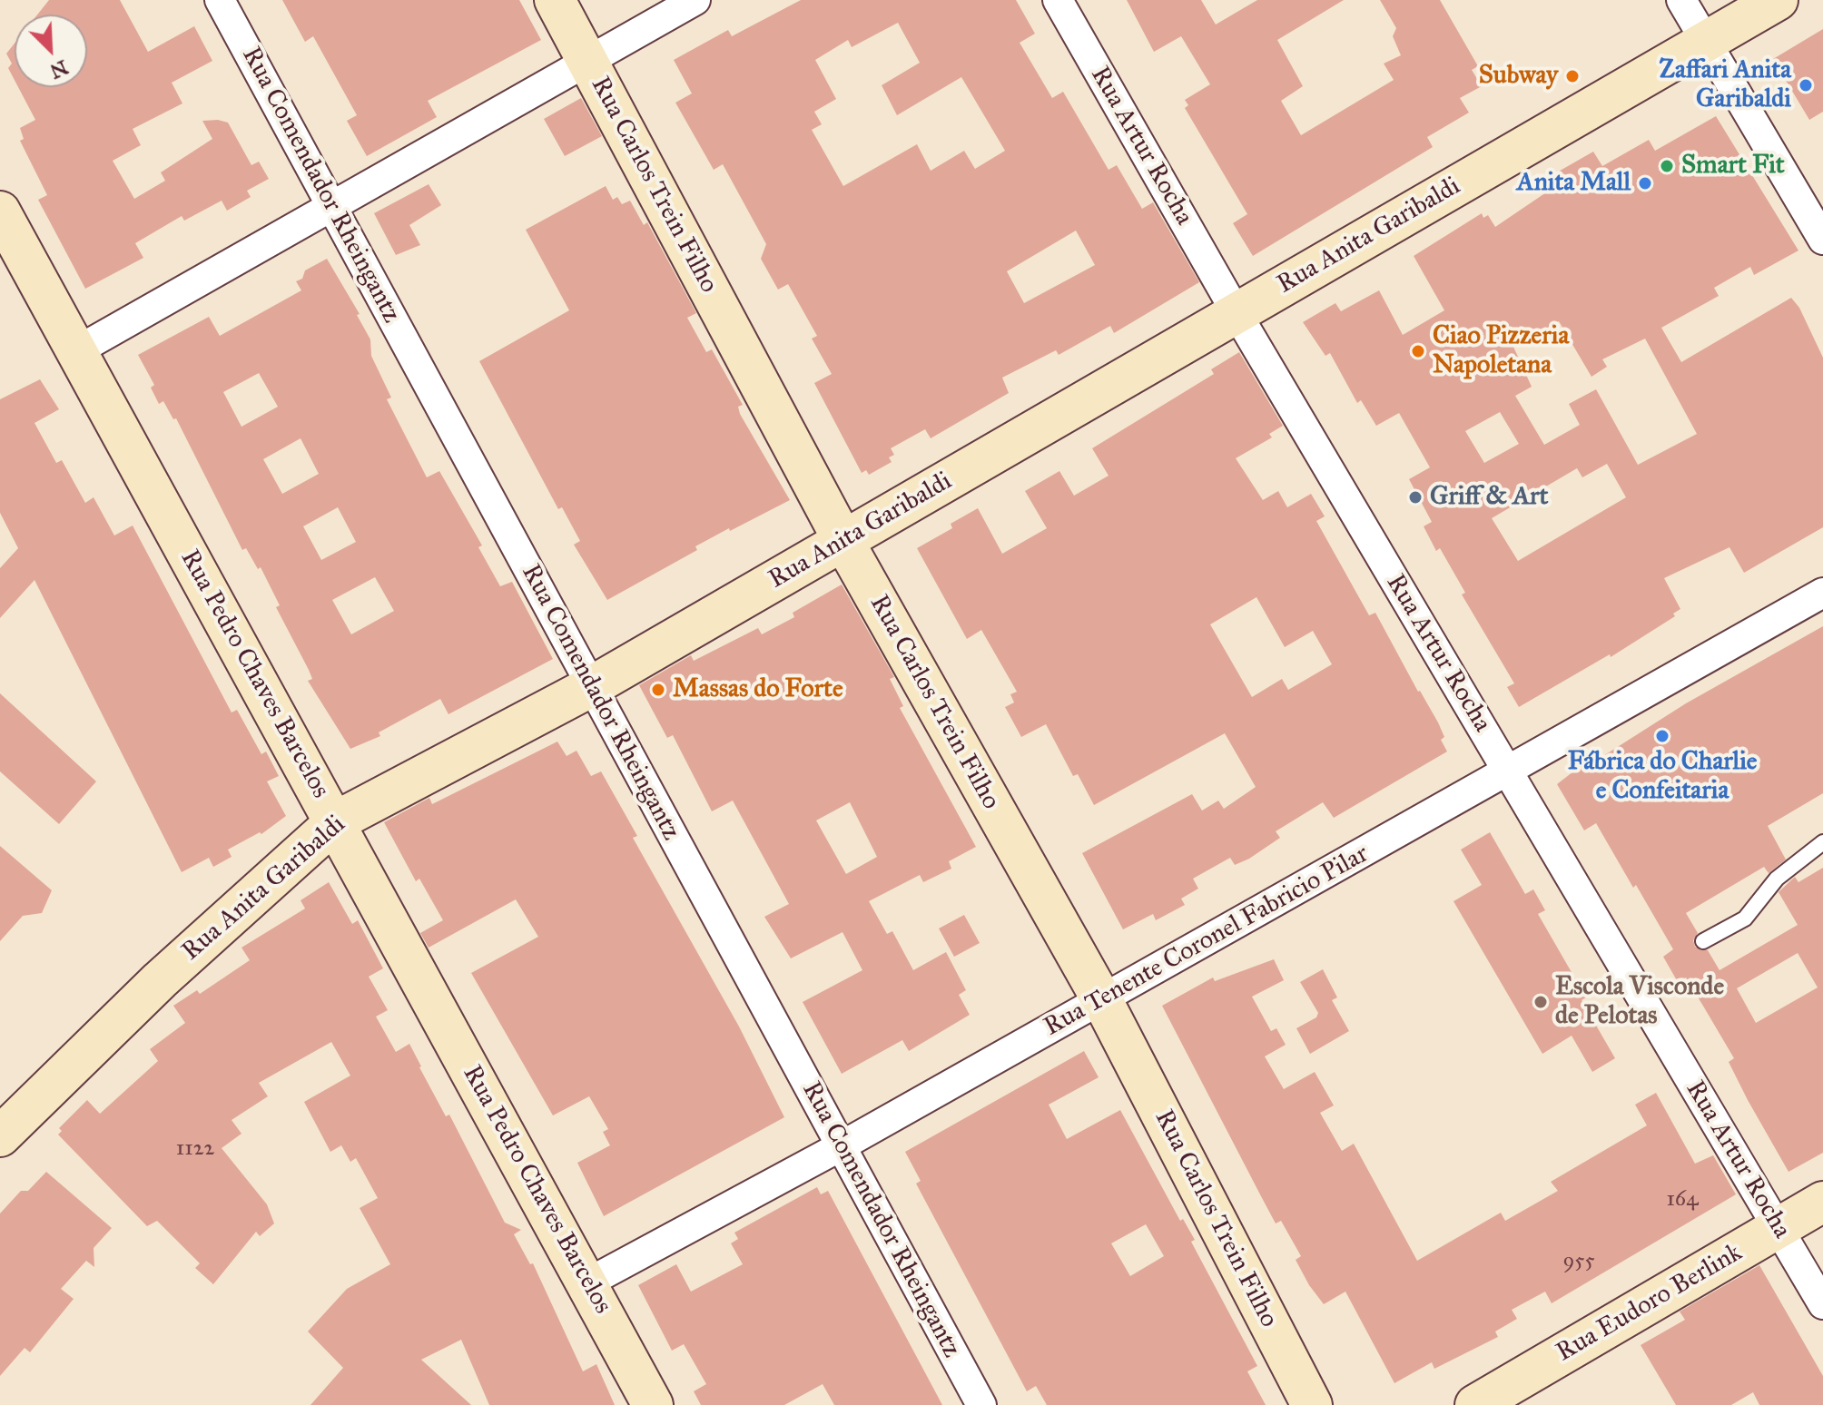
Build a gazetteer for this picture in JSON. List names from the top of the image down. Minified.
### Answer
{"streets":{"street":["Rua Artur Rocha","Rua Comendador Rheingantz","Rua Carlos Trein Filho","Rua Anita Garibaldi","Rua Pedro Chaves Barcelos","Rua Tenente Coronel Fabricio Pilar","Rua Eudoro Berlink"]},"crossings":[["Rua Artur Rocha","Rua Anita Garibaldi"],["Rua Artur Rocha","Rua Tenente Coronel Fabricio Pilar"],["Rua Artur Rocha","Rua Eudoro Berlink"],["Rua Comendador Rheingantz","Rua Anita Garibaldi"],["Rua Comendador Rheingantz","Rua Tenente Coronel Fabricio Pilar"],["Rua Carlos Trein Filho","Rua Anita Garibaldi"],["Rua Carlos Trein Filho","Rua Tenente Coronel Fabricio Pilar"],["Rua Anita Garibaldi","Rua Pedro Chaves Barcelos"],["Rua Pedro Chaves Barcelos","Rua Tenente Coronel Fabricio Pilar"]],"places":["Subway","Zaffari Anita Garibaldi","Smart Fit","Anita Mall","Ciao Pizzeria Napoletana","Griff & Art","Massas do Forte","Fábrica do Charlie e Confeitaria","Escola Visconde de Pelotas"],"house_numbers":["1122","164","955"],"north":"bottom right"}
